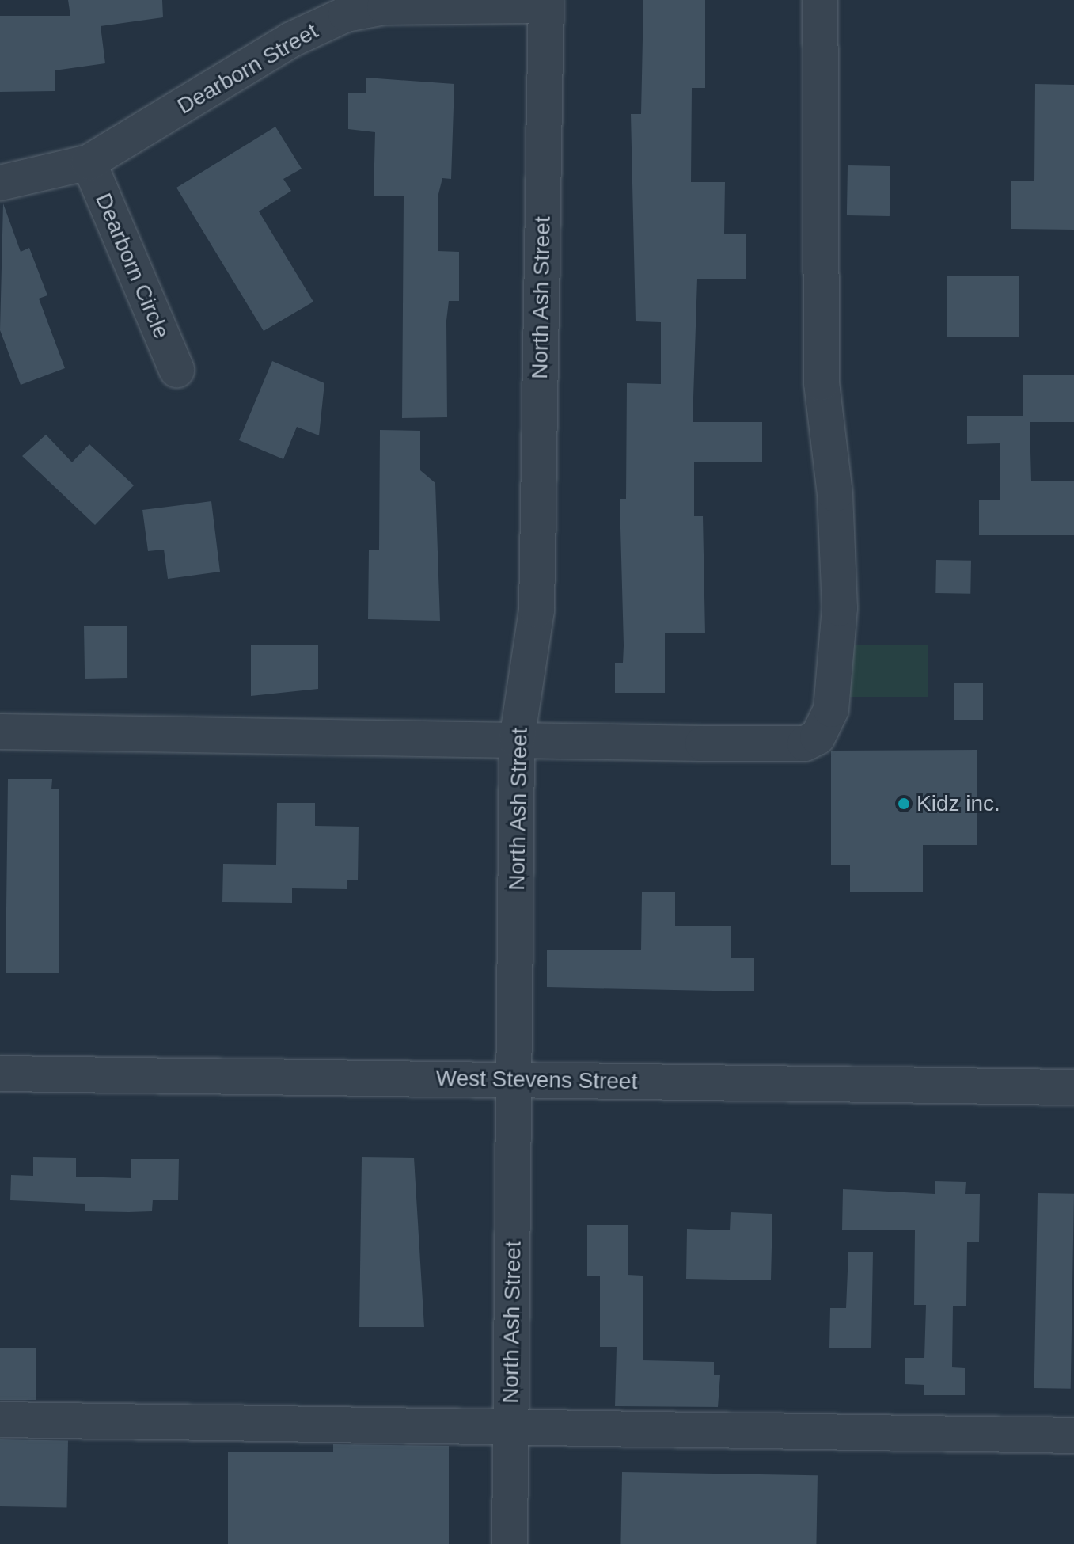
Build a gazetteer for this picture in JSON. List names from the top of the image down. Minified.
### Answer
{"streets":{"street":["Dearborn Street","Dearborn Circle","North Ash Street","West Stevens Street"]},"crossings":[["Dearborn Street","Dearborn Circle"],["Dearborn Street","North Ash Street"],["North Ash Street","West Stevens Street"]],"places":["Kidz inc."]}
